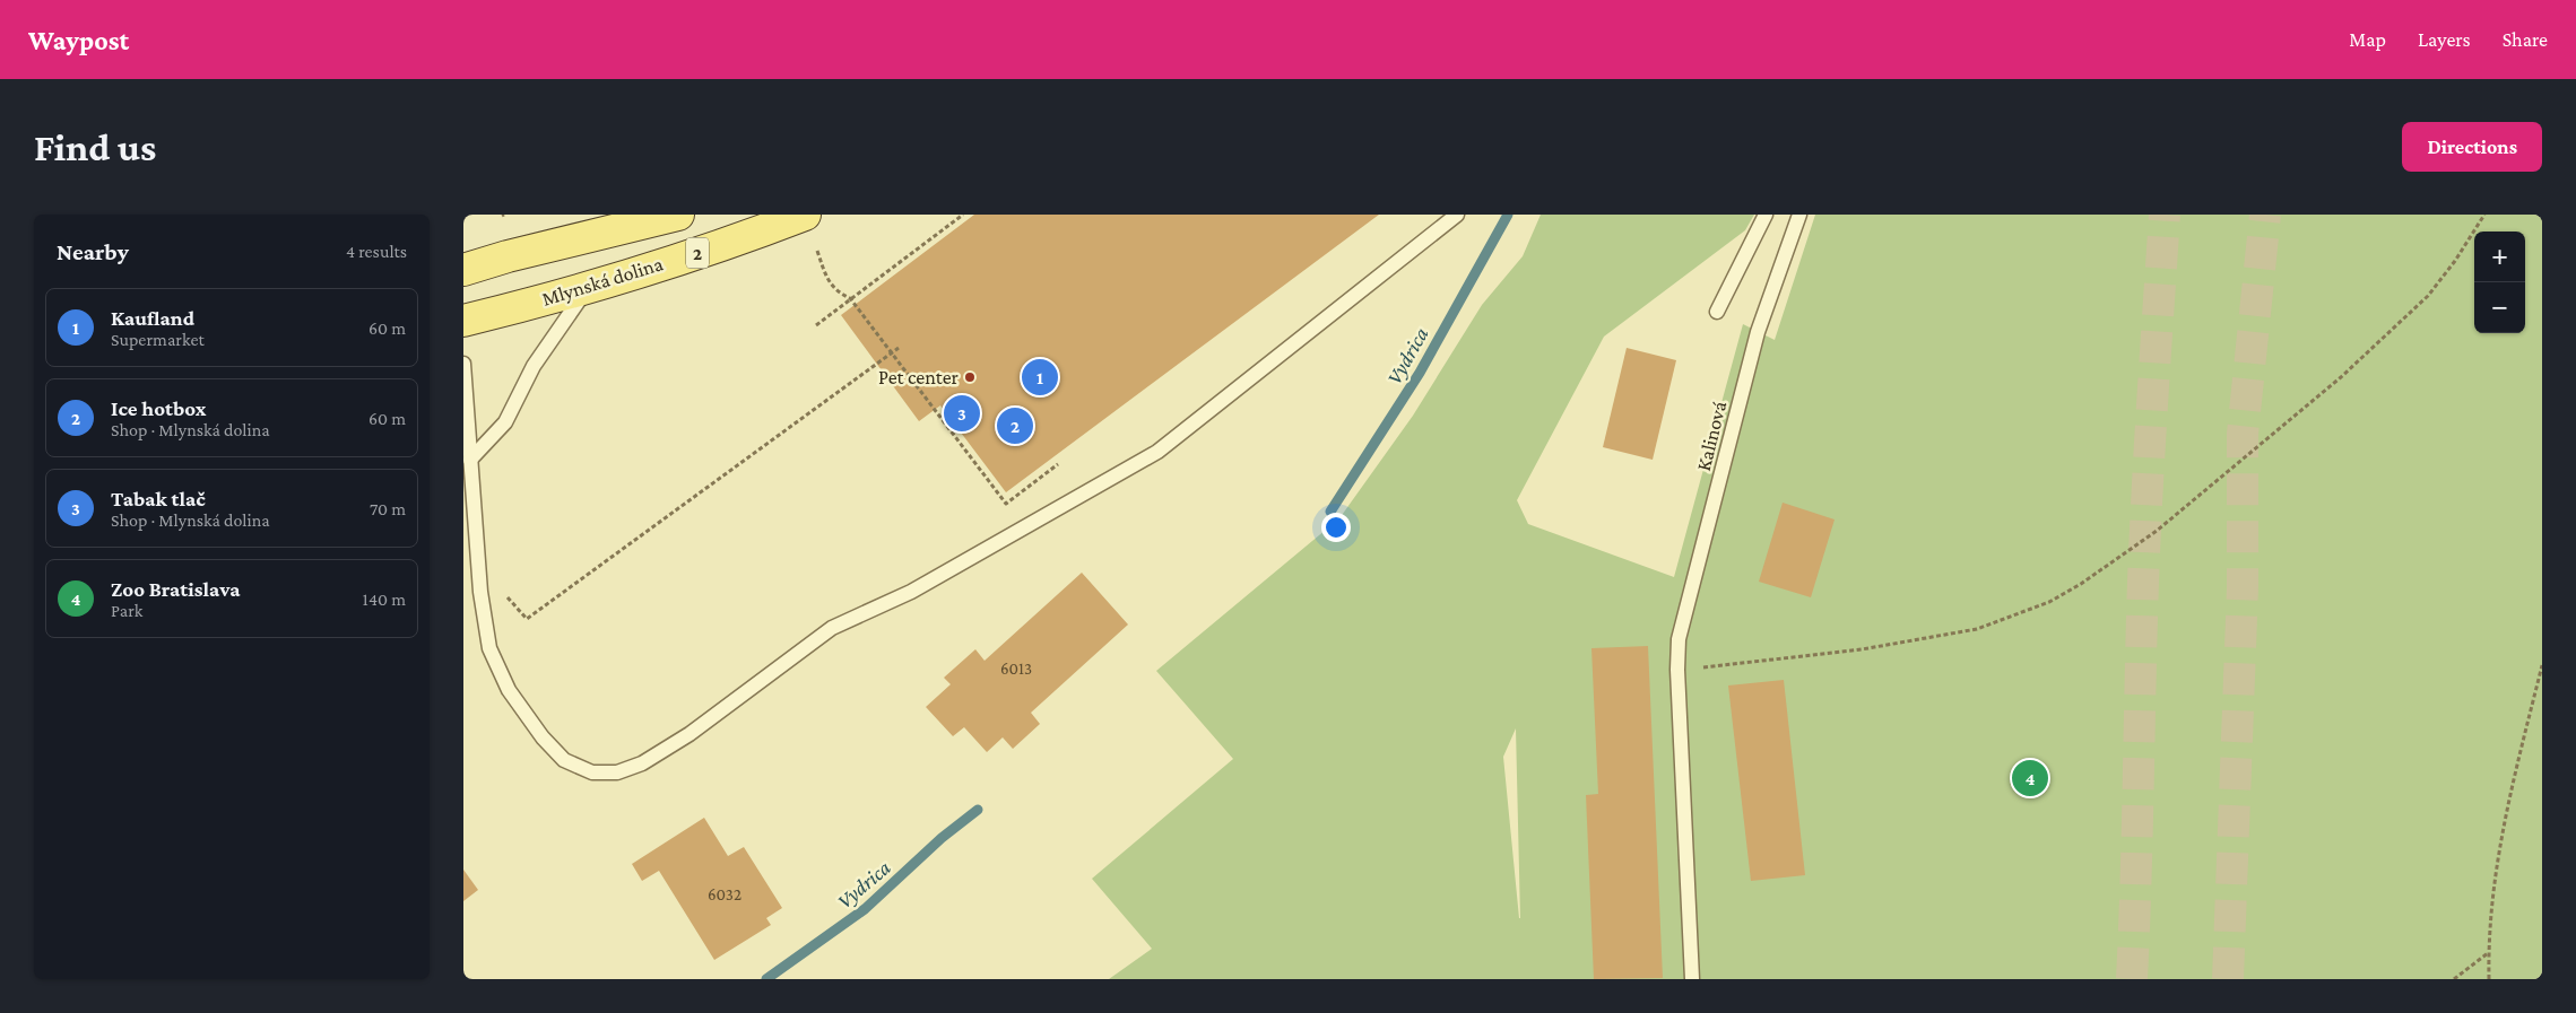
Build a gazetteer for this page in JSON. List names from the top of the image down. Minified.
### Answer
{"streets":{"main road":["2","Mlynská dolina"],"lane":["Kalinová"]},"water":["Vydrica"],"places":["Pet center"],"house_numbers":["6013","6032"],"page":{"header":"Waypost","nav":["Map","Layers","Share"],"buttons":"Directions","title":"Find us","heading":["Nearby","4 results"],"map_buttons":["+","−"],"list":[{"mark":"1","name":"Kaufland","note":"Supermarket","value":"60 m"},{"mark":"2","name":"Ice hotbox","note":"Shop · Mlynská dolina","value":"60 m"},{"mark":"3","name":"Tabak tlač","note":"Shop · Mlynská dolina","value":"70 m"},{"mark":"4","name":"Zoo Bratislava","note":"Park","value":"140 m"}],"pins":["1","3","2","4"]}}
